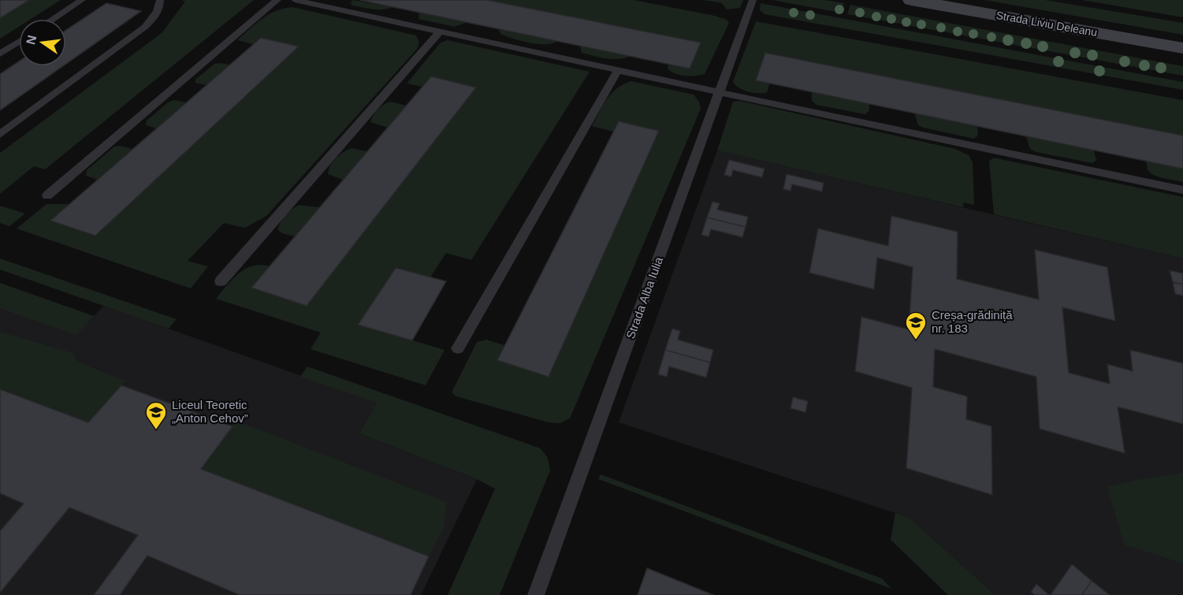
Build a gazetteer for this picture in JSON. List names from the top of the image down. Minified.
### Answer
{"streets":{"main road":["Strada Liviu Deleanu"],"lane":["Strada Alba Iulia"]},"places":{"school or university":["Creșa-grădiniță nr. 183","Liceul Teoretic „Anton Cehov”"]},"north":"left"}
